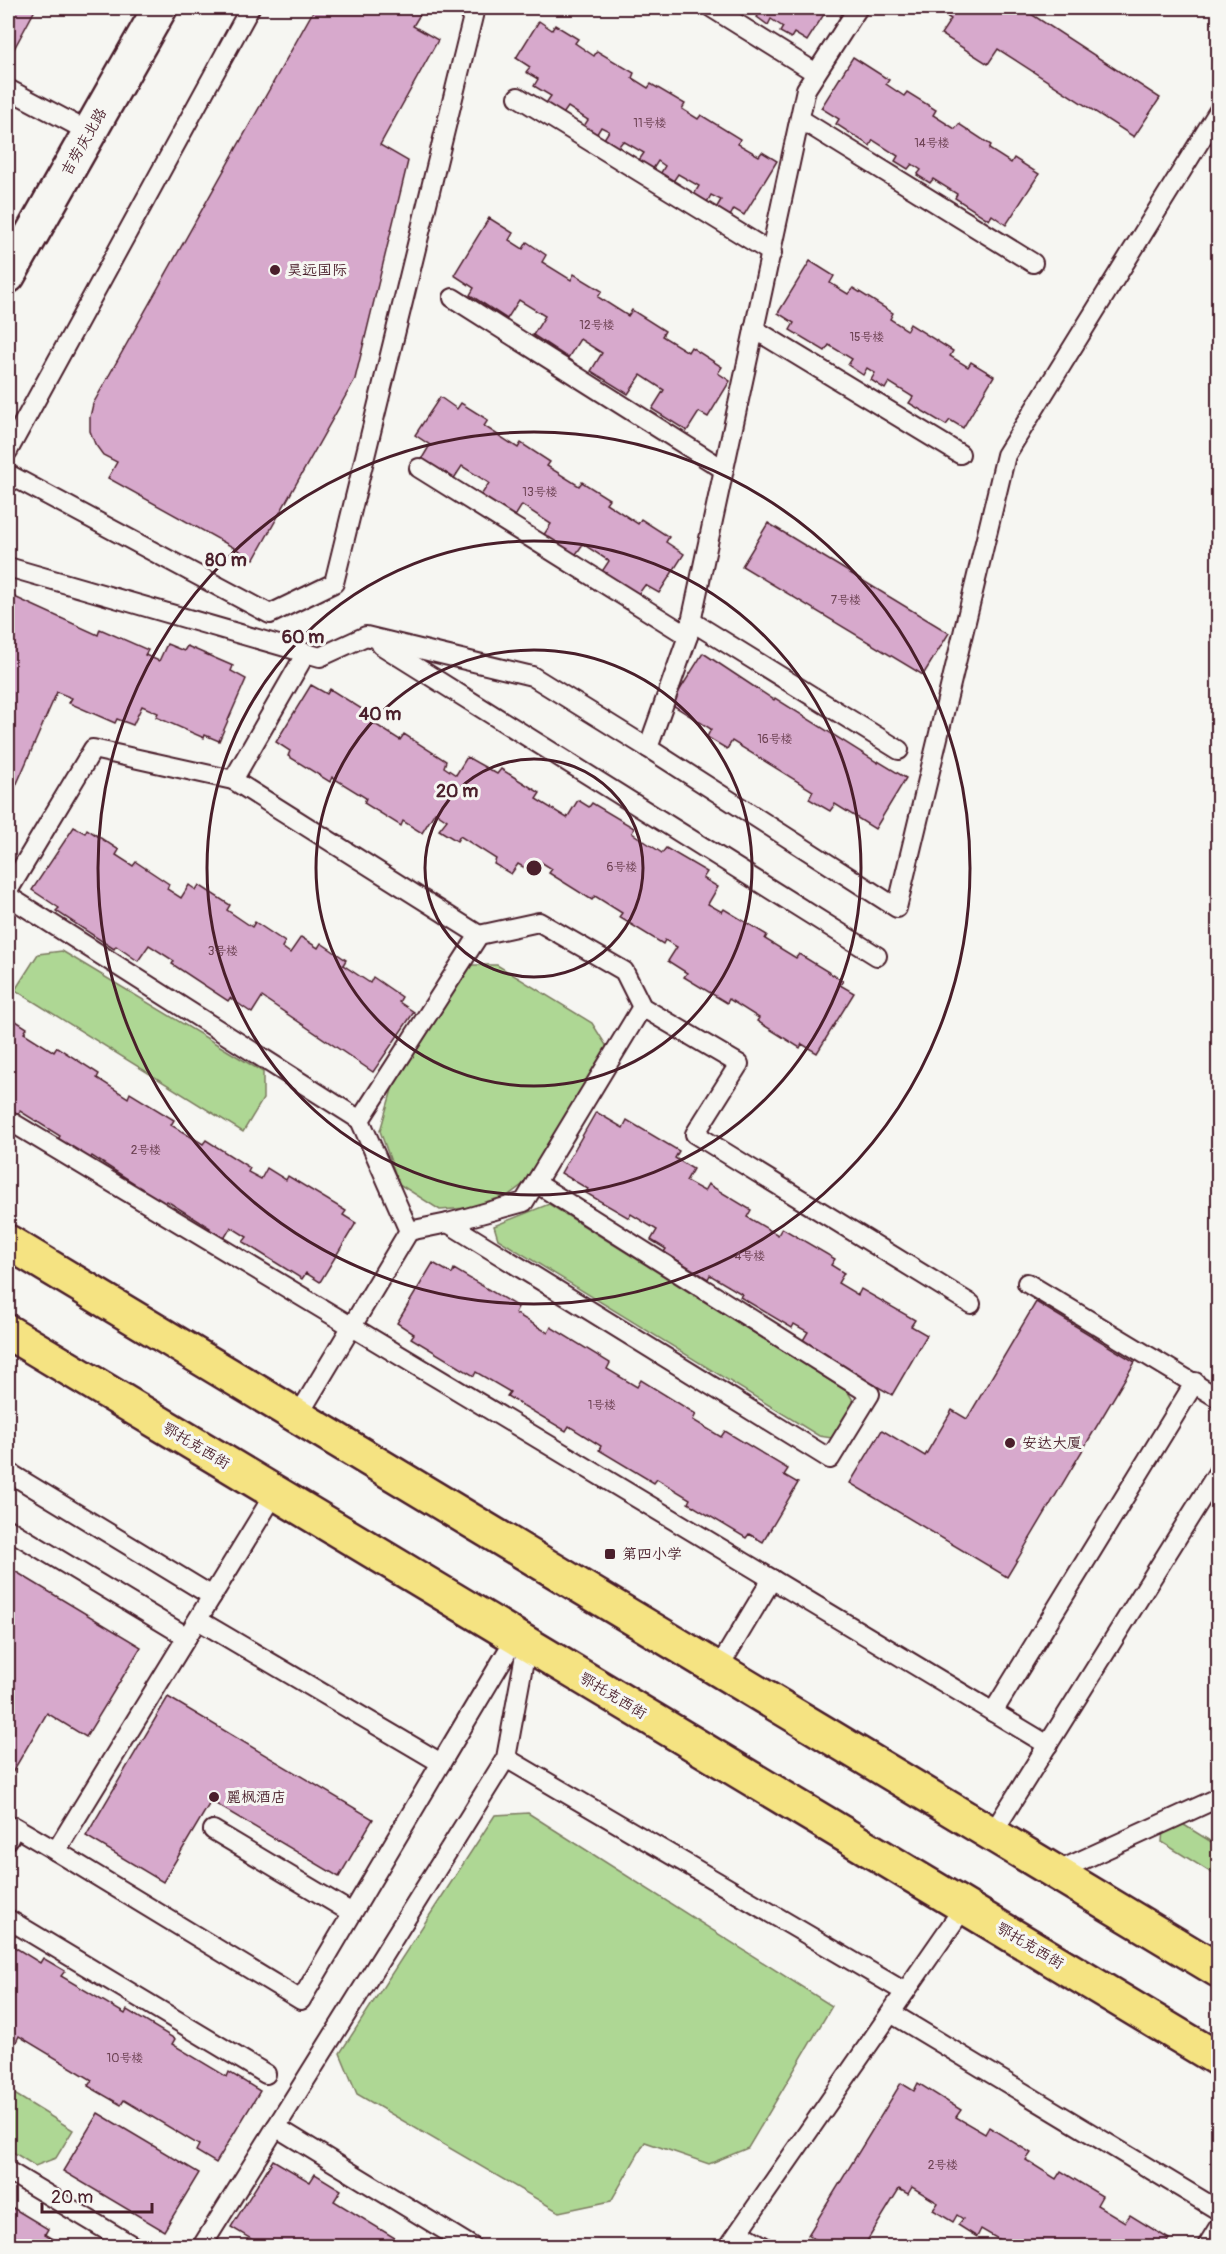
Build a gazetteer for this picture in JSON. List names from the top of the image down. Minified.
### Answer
{"streets":{"main road":["吉劳庆北路","鄂托克西街"]},"places":{"other":["昊远国际","安达大厦","麗枫酒店"],"transit":["第四小学"]},"house_numbers":["11号楼","14号楼","12号楼","15号楼","13号楼","7号楼","16号楼","6号楼","3号楼","2号楼","4号楼","1号楼","10号楼","2号楼"],"scale_bar":"20 m","rings":["80 m","60 m","40 m","20 m"]}
